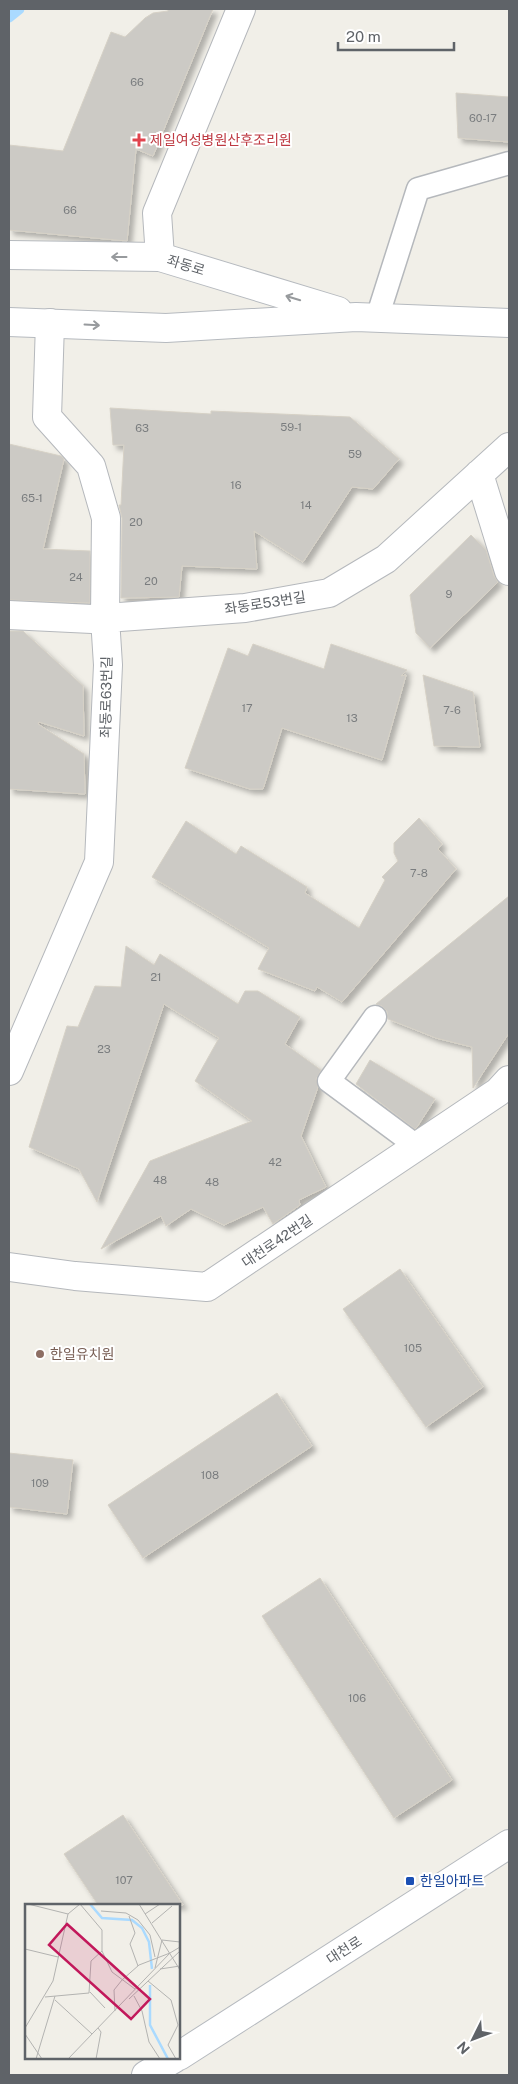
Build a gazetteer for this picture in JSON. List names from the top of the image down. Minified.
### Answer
{"streets":{"street":["좌동로","좌동로53번길","좌동로63번길","대천로42번길","대천로"]},"crossings":[["좌동로","좌동로63번길"],["좌동로53번길","좌동로63번길"]],"places":{"health":["제일여성병원산후조리원"],"other":["한일유치원"],"transit":["한일아파트"]},"house_numbers":["66","60-17","66","59-1","63","59","16","65-1","14","20","24","20","9","17","7-6","13","7-8","21","23","42","48","48","105","108","109","106","107"],"scale_bar":"20 m","north":"bottom left"}
